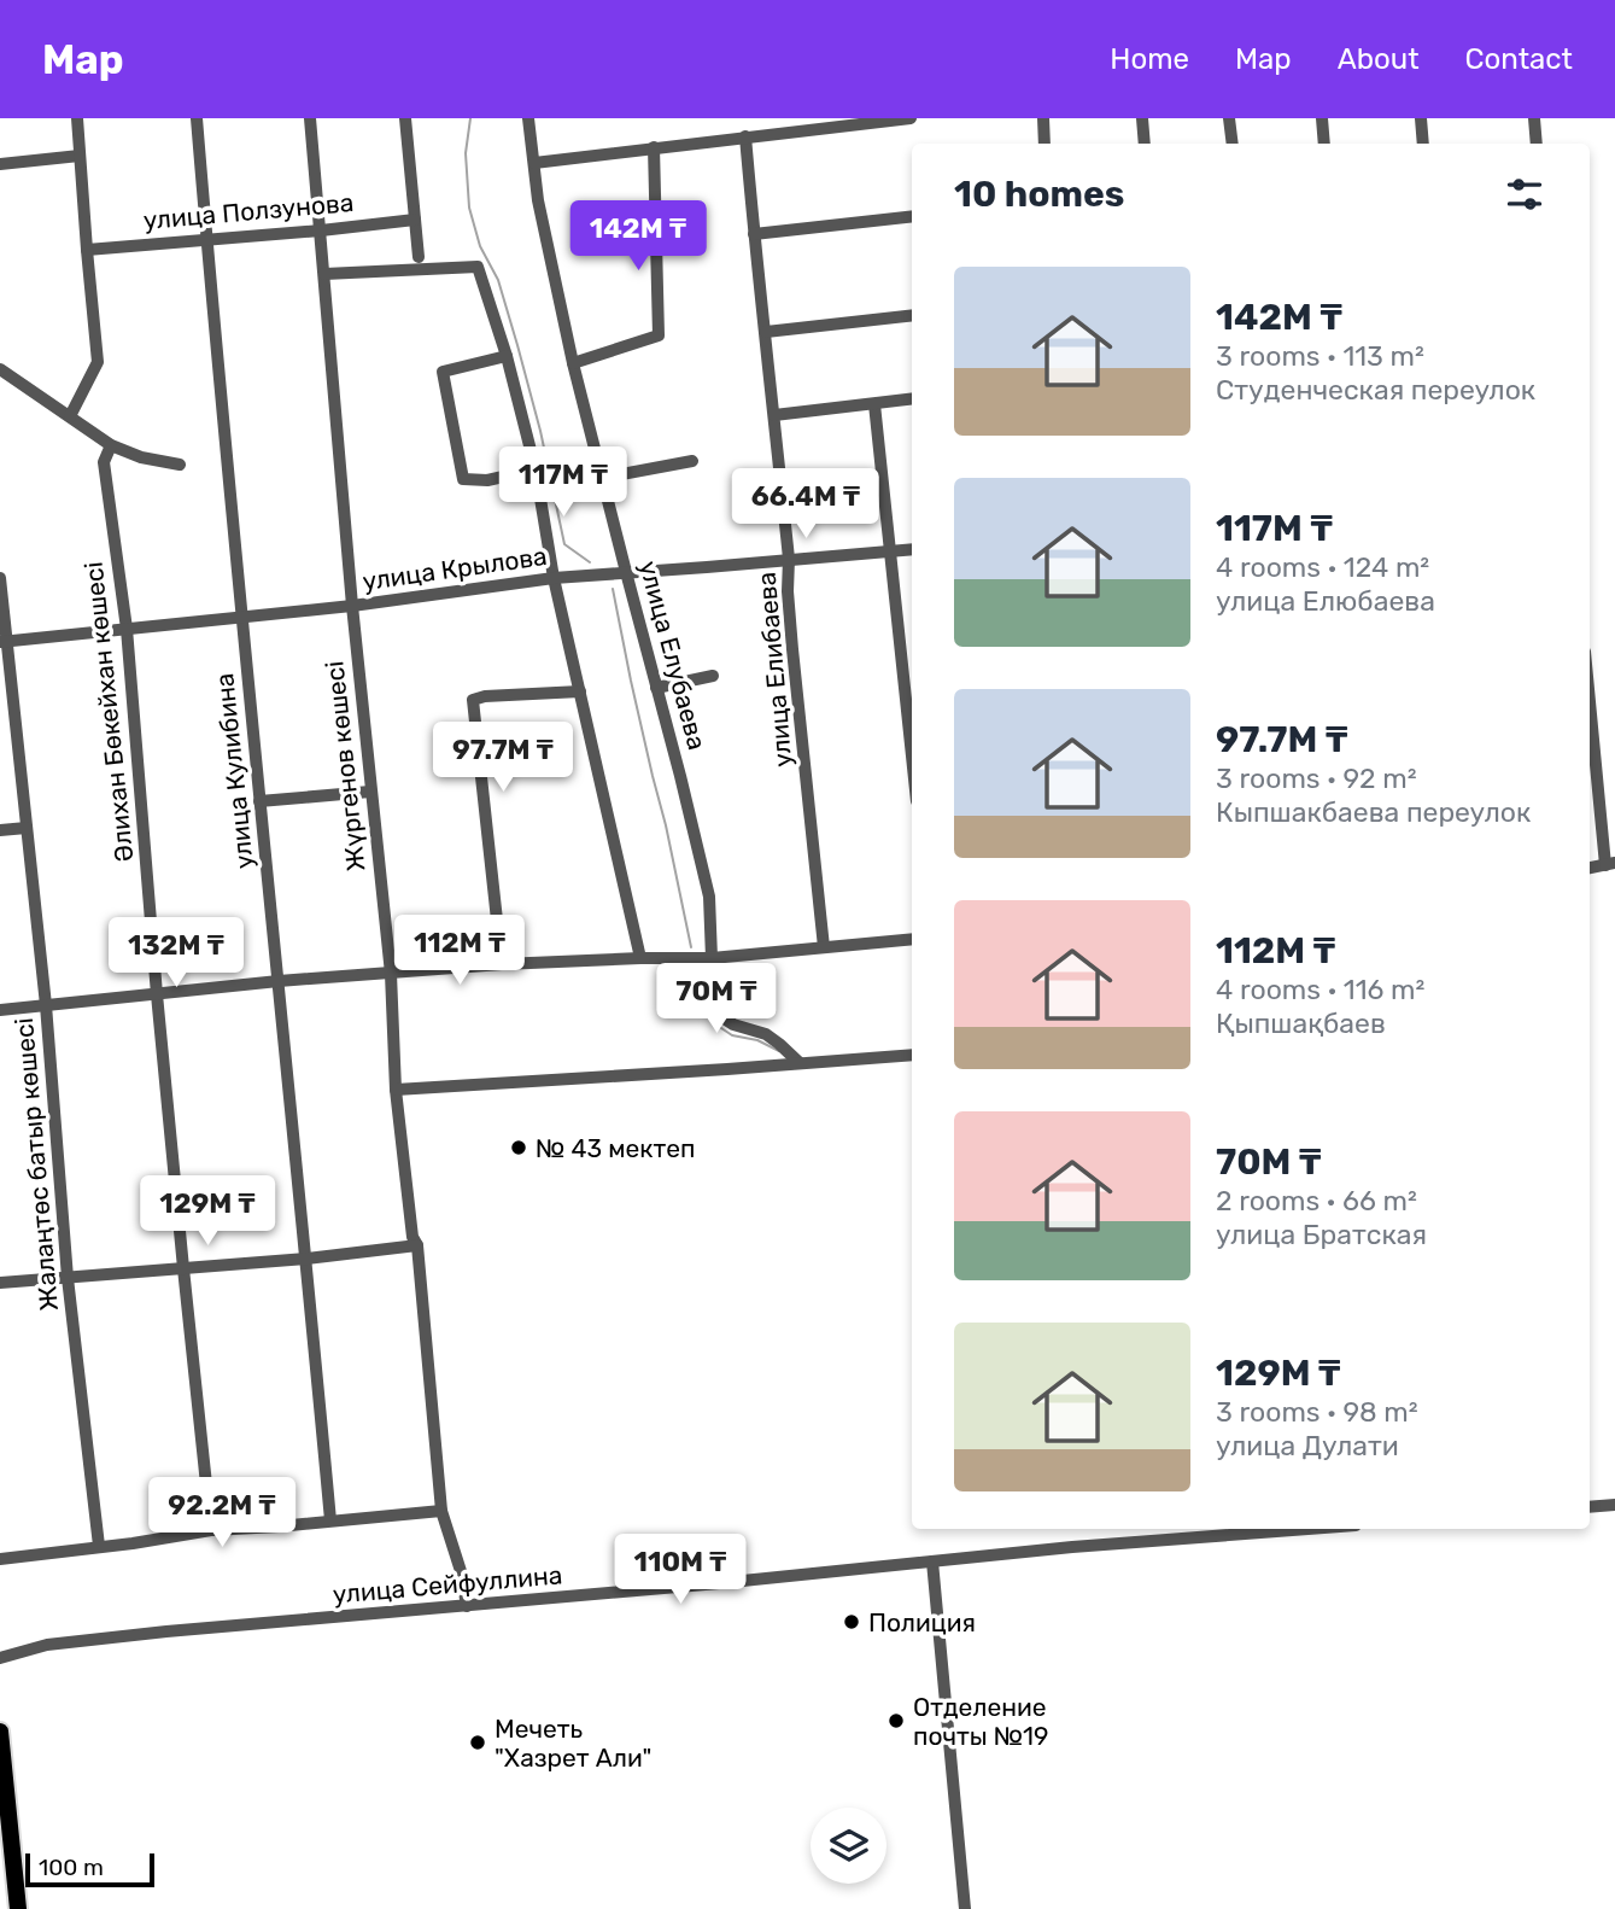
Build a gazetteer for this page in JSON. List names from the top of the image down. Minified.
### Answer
{"streets":{"street":["улица Ползунова","улица Крылова","улица Елубаева","улица Елибаева","Әлихан Бөкейхан көшесі","Жүргенов көшесі","улица Кулибина","Жалаңтөс батыр көшесі","улица Сейфуллина"]},"crossings":[["улица Ползунова","Жүргенов көшесі"],["улица Ползунова","улица Кулибина"],["улица Крылова","улица Елубаева"],["улица Крылова","улица Елибаева"],["улица Крылова","Әлихан Бөкейхан көшесі"],["улица Крылова","Жүргенов көшесі"],["улица Крылова","улица Кулибина"],["улица Крылова","Жалаңтөс батыр көшесі"],["Жүргенов көшесі","улица Сейфуллина"]],"places":["№ 43 мектеп","Полиция","Отделение почты №19","Мечеть \"Хазрет Али\""],"scale_bar":"100 m","page":{"header":"Map","nav":["Home","Map","About","Contact"],"heading":"10 homes","price":["142M ₸","117M ₸","66.4M ₸","97.7M ₸","112M ₸","132M ₸","70M ₸","129M ₸","92.2M ₸","110M ₸"],"list":[{"name":"142M ₸","note":"3 rooms · 113 m² · Студенческая переулок"},{"name":"117M ₸","note":"4 rooms · 124 m² · улица Елюбаева"},{"name":"97.7M ₸","note":"3 rooms · 92 m² · Кыпшакбаева переулок"},{"name":"112M ₸","note":"4 rooms · 116 m² · Қыпшақбаев"},{"name":"70M ₸","note":"2 rooms · 66 m² · улица Братская"},{"name":"129M ₸","note":"3 rooms · 98 m² · улица Дулати"}],"scale":"100 m"}}
